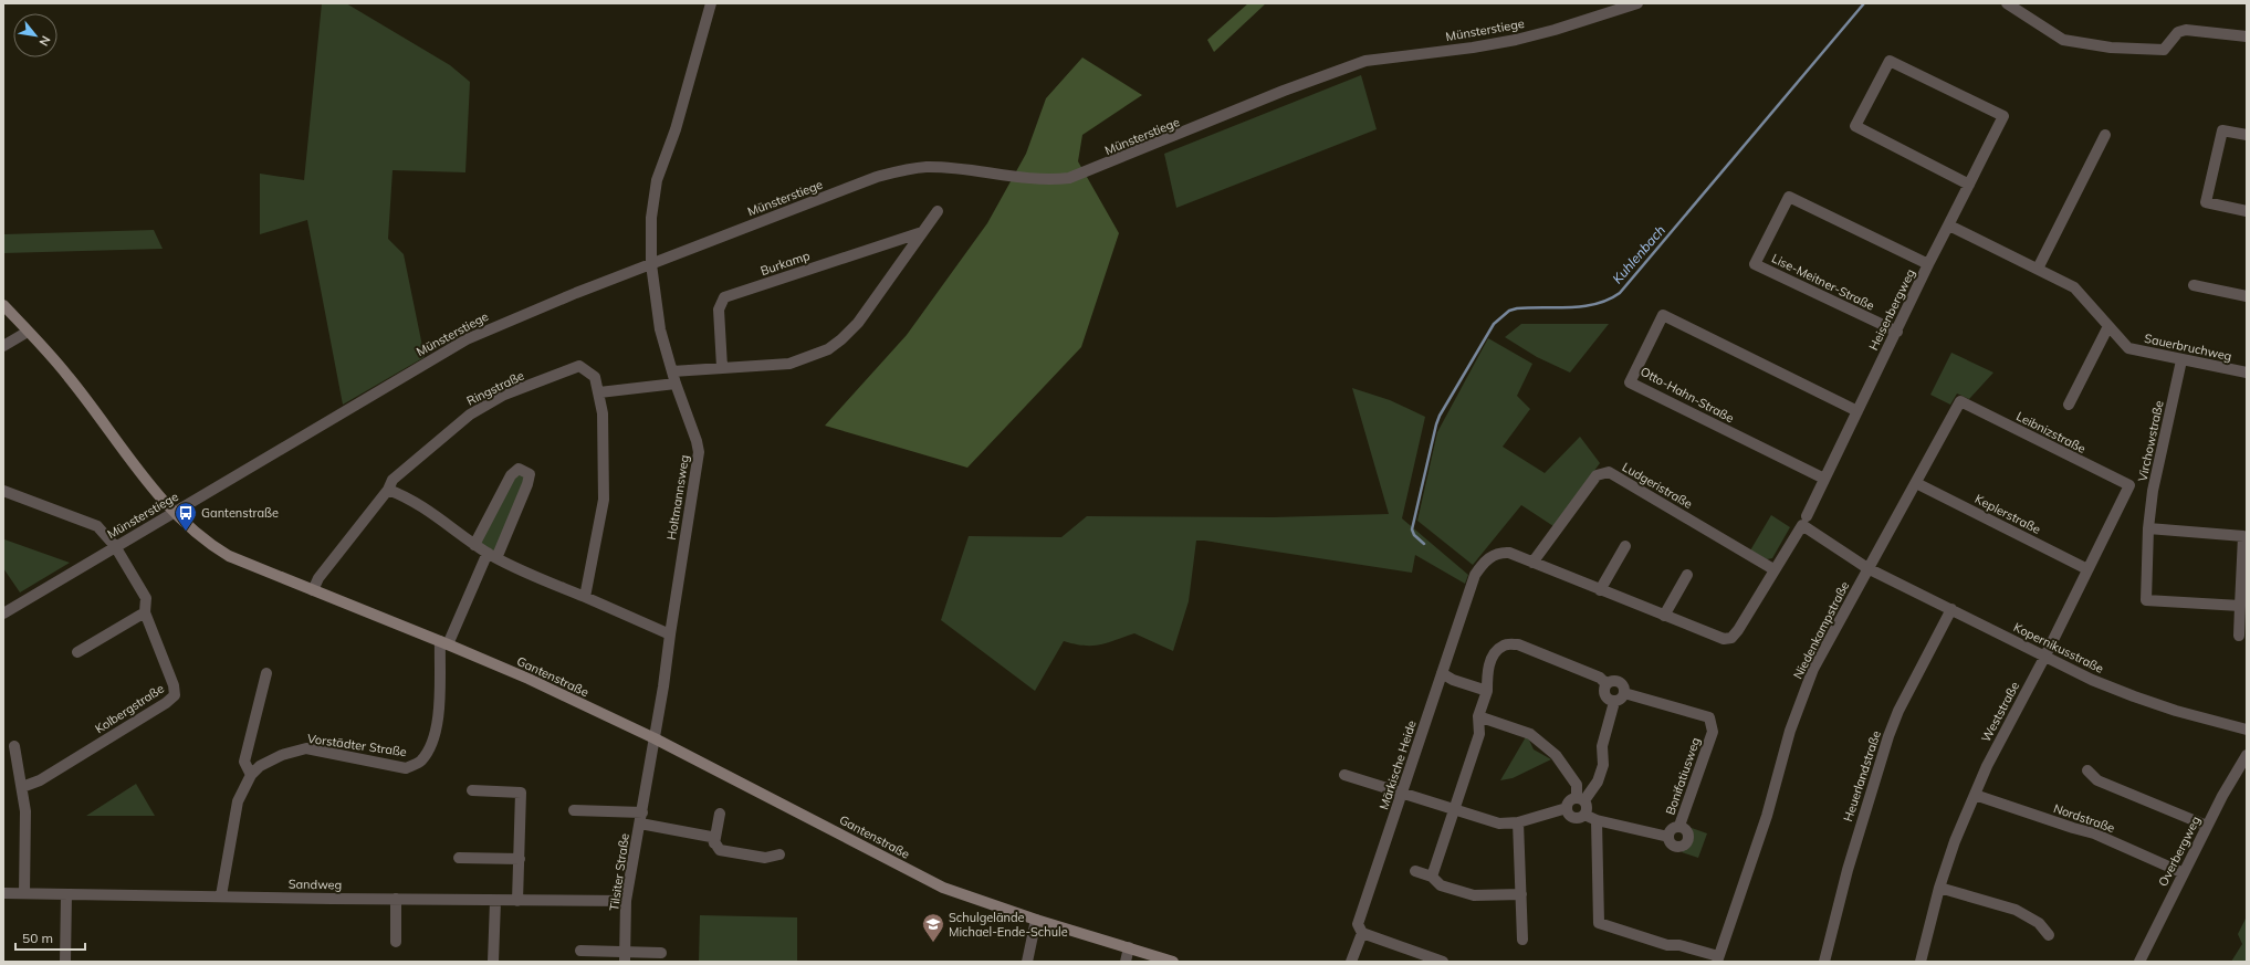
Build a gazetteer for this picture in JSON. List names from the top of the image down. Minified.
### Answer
{"streets":{"street":["Münsterstiege","Burkamp","Lise-Meitner-Straße","Heisenbergweg","Sauerbruchweg","Ringstraße","Otto-Hahn-Straße","Leibnizstraße","Virchowstraße","Ludgeristraße","Holtmannsweg","Keplerstraße","Niedenkampstraße","Kopernikusstraße","Gantenstraße","Kolbergstraße","Weststraße","Vorstädter Straße","Märkische Heide","Bonifatiusweg","Heuerlandstraße","Nordstraße","Overbergweg","Tilsiter Straße","Sandweg"]},"crossings":[["Münsterstiege","Holtmannsweg"],["Münsterstiege","Gantenstraße"],["Lise-Meitner-Straße","Heisenbergweg"],["Heisenbergweg","Sauerbruchweg"],["Heisenbergweg","Otto-Hahn-Straße"],["Sauerbruchweg","Virchowstraße"],["Ringstraße","Gantenstraße"],["Leibnizstraße","Niedenkampstraße"],["Leibnizstraße","Weststraße"],["Ludgeristraße","Märkische Heide"],["Holtmannsweg","Gantenstraße"],["Holtmannsweg","Tilsiter Straße"],["Keplerstraße","Niedenkampstraße"],["Keplerstraße","Weststraße"],["Niedenkampstraße","Kopernikusstraße"],["Kopernikusstraße","Weststraße"],["Kopernikusstraße","Heuerlandstraße"],["Gantenstraße","Vorstädter Straße"],["Gantenstraße","Tilsiter Straße"],["Weststraße","Nordstraße"],["Vorstädter Straße","Sandweg"],["Nordstraße","Overbergweg"],["Tilsiter Straße","Sandweg"]],"water":["Kuhlenbach"],"places":{"bus stop":["Gantenstraße"],"school or university":["Schulgelände Michael-Ende-Schule"]},"scale_bar":"50 m","north":"bottom right"}
